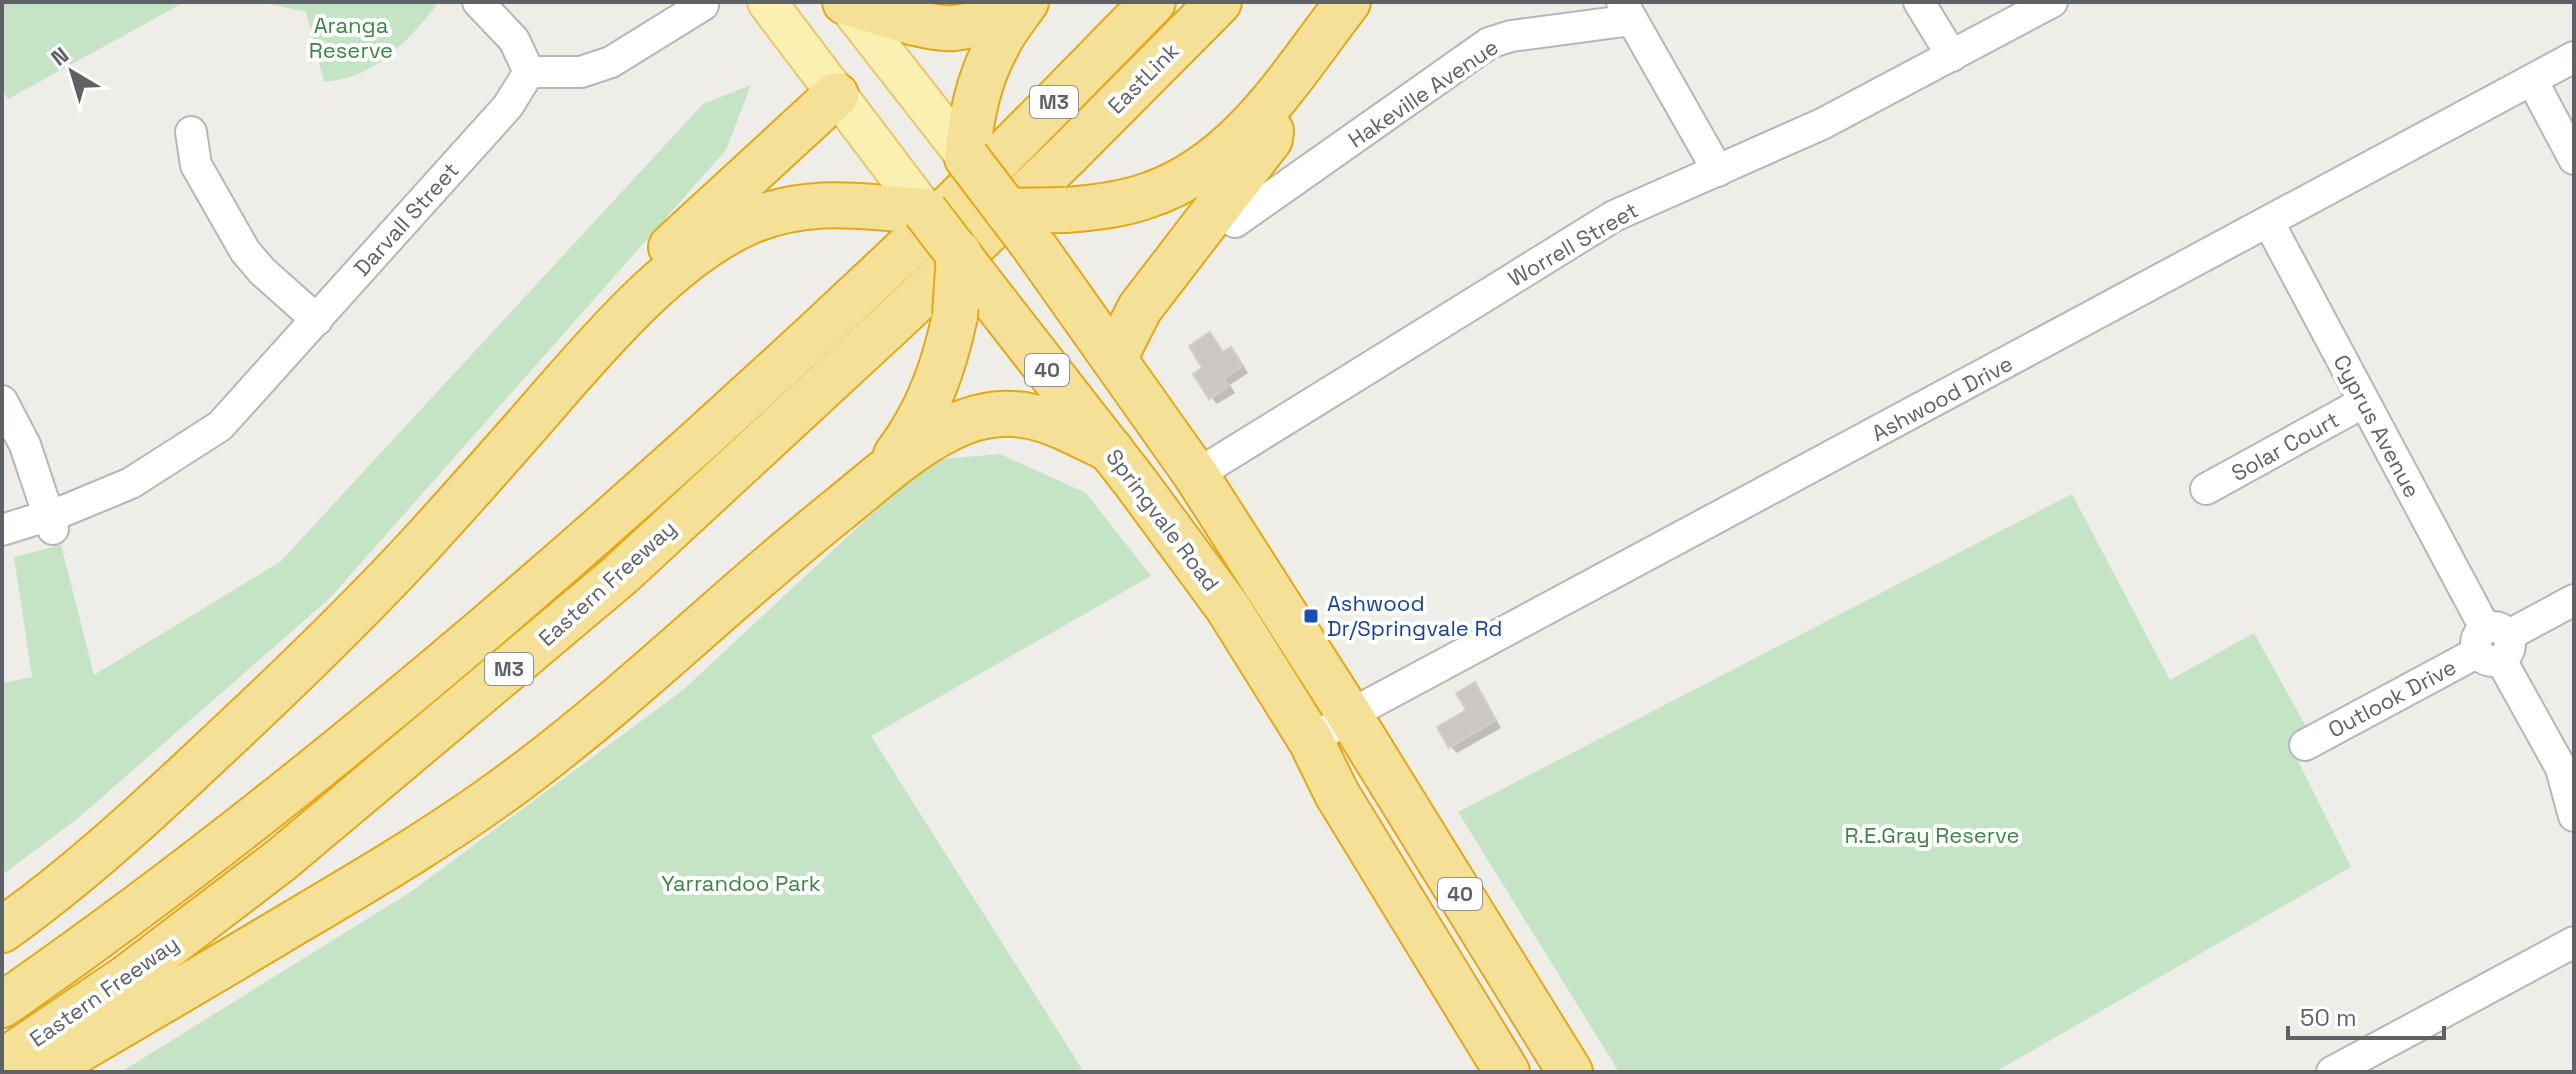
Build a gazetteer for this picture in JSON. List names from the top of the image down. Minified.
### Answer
{"streets":{"highway":["EastLink","M3","40","Springvale Road","Eastern Freeway"],"street":["Hakeville Avenue","Darvall Street","Worrell Street","Ashwood Drive","Cyprus Avenue","Solar Court","Outlook Drive"]},"crossings":[["EastLink","Springvale Road"],["EastLink","Eastern Freeway"],["Worrell Street","Springvale Road"],["Ashwood Drive","Cyprus Avenue"],["Ashwood Drive","Springvale Road"],["Cyprus Avenue","Solar Court"],["Cyprus Avenue","Outlook Drive"],["Springvale Road","Eastern Freeway"]],"parks":["Aranga Reserve","R.E.Gray Reserve","Yarrandoo Park"],"places":{"transit":["Ashwood Dr/Springvale Rd"]},"scale_bar":"50 m","north":"top left"}
